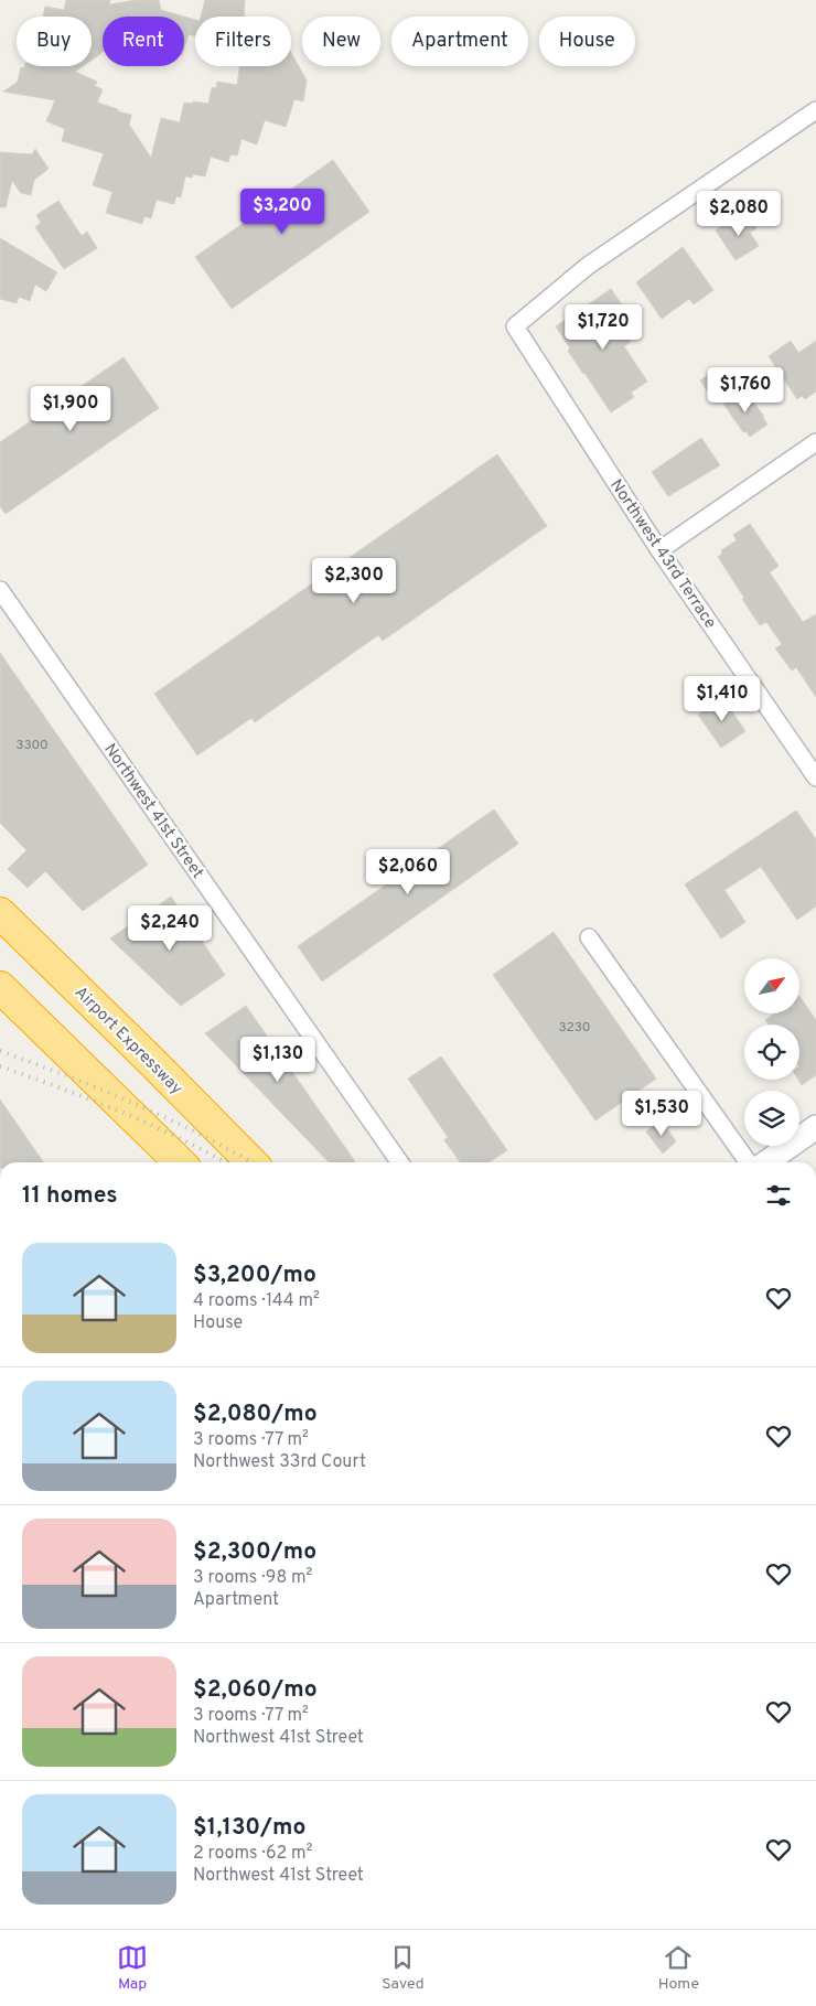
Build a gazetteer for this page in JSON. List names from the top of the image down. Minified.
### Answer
{"streets":{"highway":["Airport Expressway"],"street":["Northwest 43rd Terrace","Northwest 41st Street"]},"house_numbers":["3300","3230"],"north":"top right","page":{"chip":["Buy","Rent","Filters","New","Apartment","House"],"price":["$3,200","$2,080","$1,720","$1,760","$1,900","$2,300","$1,410","$2,060","$2,240","$1,130","$1,530"],"heading":"11 homes","list":[{"name":"$3,200/mo","note":"4 rooms · 144 m² · House"},{"name":"$2,080/mo","note":"3 rooms · 77 m² · Northwest 33rd Court"},{"name":"$2,300/mo","note":"3 rooms · 98 m² · Apartment"},{"name":"$2,060/mo","note":"3 rooms · 77 m² · Northwest 41st Street"},{"name":"$1,130/mo","note":"2 rooms · 62 m² · Northwest 41st Street"}],"tabs":["Map","Saved","Home"]}}
